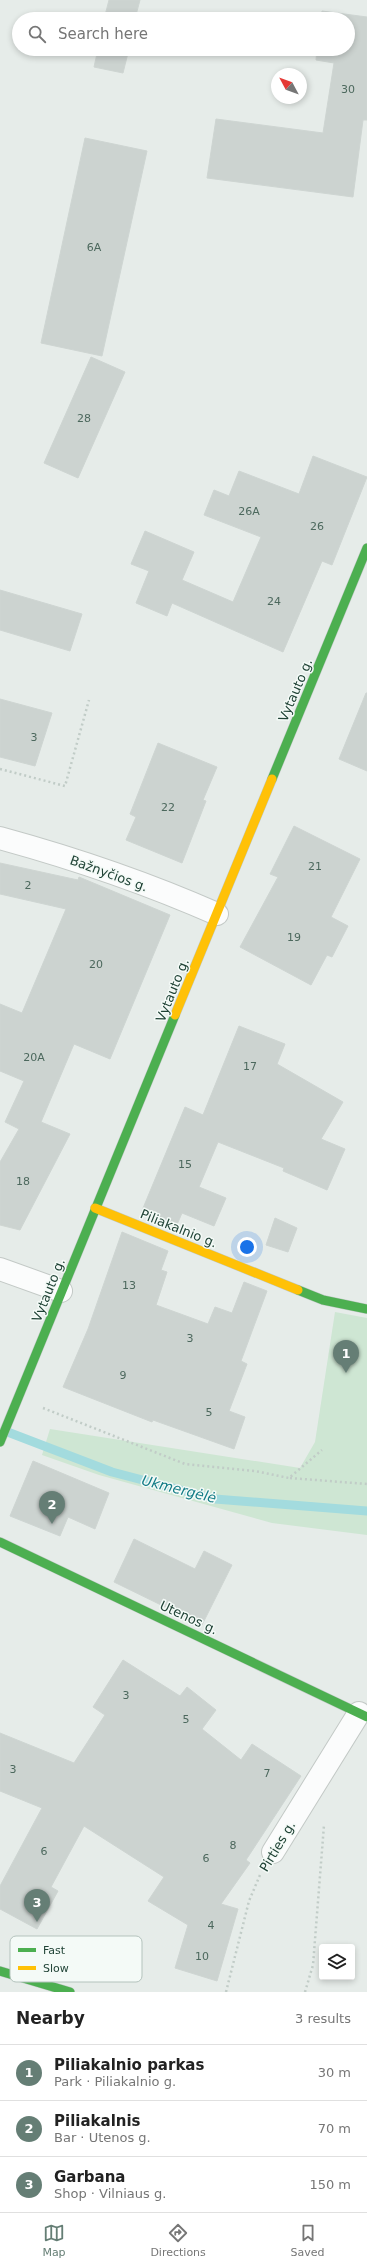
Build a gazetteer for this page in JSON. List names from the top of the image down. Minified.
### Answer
{"streets":{"main road":["Vytauto g.","Piliakalnio g.","Utenos g."],"street":["Bažnyčios g.","Pirties g."]},"crossings":[["Vytauto g.","Bažnyčios g."],["Vytauto g.","Piliakalnio g."],["Utenos g.","Pirties g."]],"water":["Ukmergėlė"],"house_numbers":["30","6A","28","26A","26","24","3","22","21","2","19","20","20A","17","15","18","13","3","9","5","3","5","3","7","8","6","6","4","10"],"legend":["Fast","Slow"],"north":"top left","page":{"search":"Search here","pins":["1","2","3"],"heading":["Nearby","3 results"],"list":[{"mark":"1","name":"Piliakalnio parkas","note":"Park · Piliakalnio g.","value":"30 m"},{"mark":"2","name":"Piliakalnis","note":"Bar · Utenos g.","value":"70 m"},{"mark":"3","name":"Garbana","note":"Shop · Vilniaus g.","value":"150 m"}],"nav":["Map","Directions","Saved"]}}
